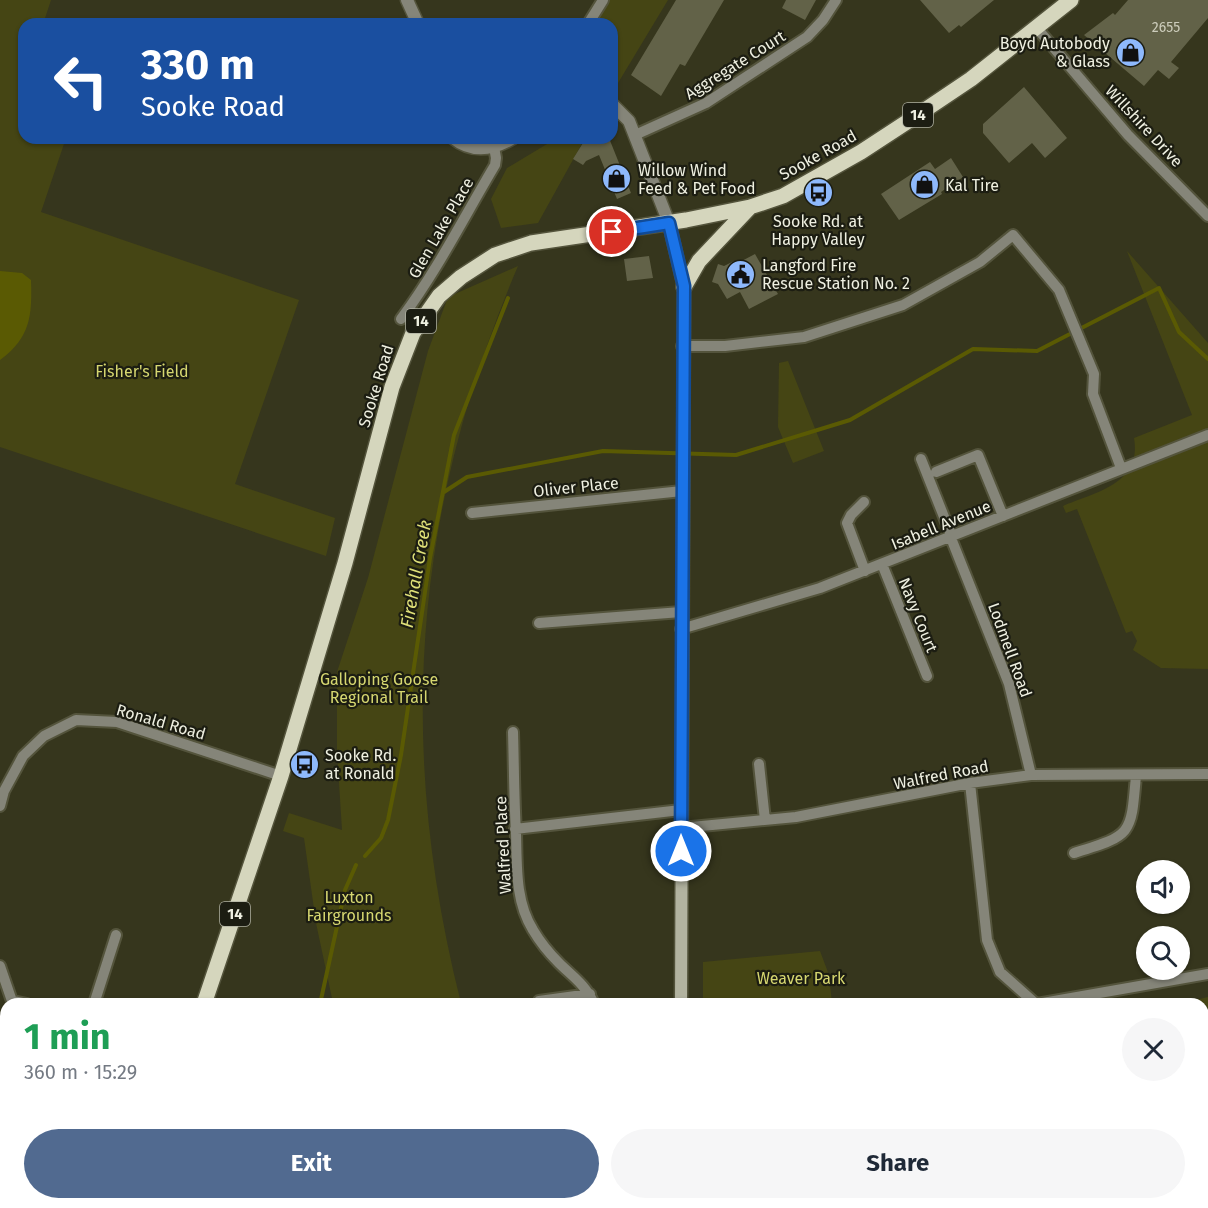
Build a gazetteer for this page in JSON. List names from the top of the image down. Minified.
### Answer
{"streets":{"main road":["14","Sooke Road"],"street":["Aggregate Court","Willshire Drive","Glen Lake Place","Oliver Place","Isabell Avenue","Navy Court","Lodmell Road","Ronald Road","Walfred Road","Walfred Place"]},"crossings":[["Willshire Drive","Sooke Road"],["Sooke Road","Ronald Road"],["Isabell Avenue","Navy Court"],["Isabell Avenue","Lodmell Road"],["Lodmell Road","Walfred Road"]],"water":["Firehall Creek"],"parks":["Fisher's Field","Galloping Goose Regional Trail","Luxton Fairgrounds","Weaver Park"],"places":{"shop":["Boyd Autobody & Glass","Willow Wind Feed & Pet Food","Kal Tire"],"bus stop":["Sooke Rd. at Happy Valley","Sooke Rd. at Ronald"],"public building":["Langford Fire Rescue Station No. 2"]},"house_numbers":["2655"],"page":{"turn":["330 m","Sooke Road"],"heading":["1 min","360 m · 15:29"],"buttons":["Exit","Share"]}}
